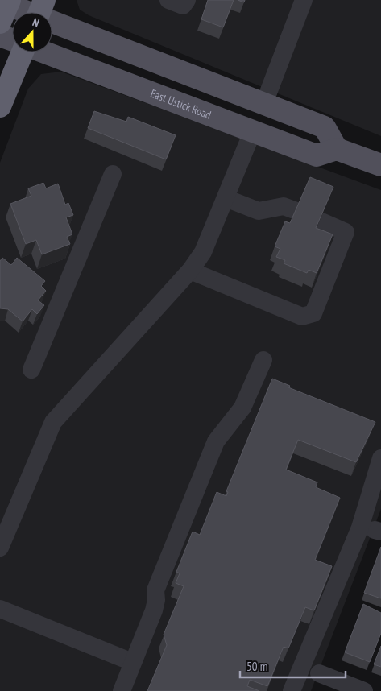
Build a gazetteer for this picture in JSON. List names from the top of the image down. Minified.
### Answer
{"streets":{"main road":["East Ustick Road"]},"scale_bar":"50 m","north":"top"}
